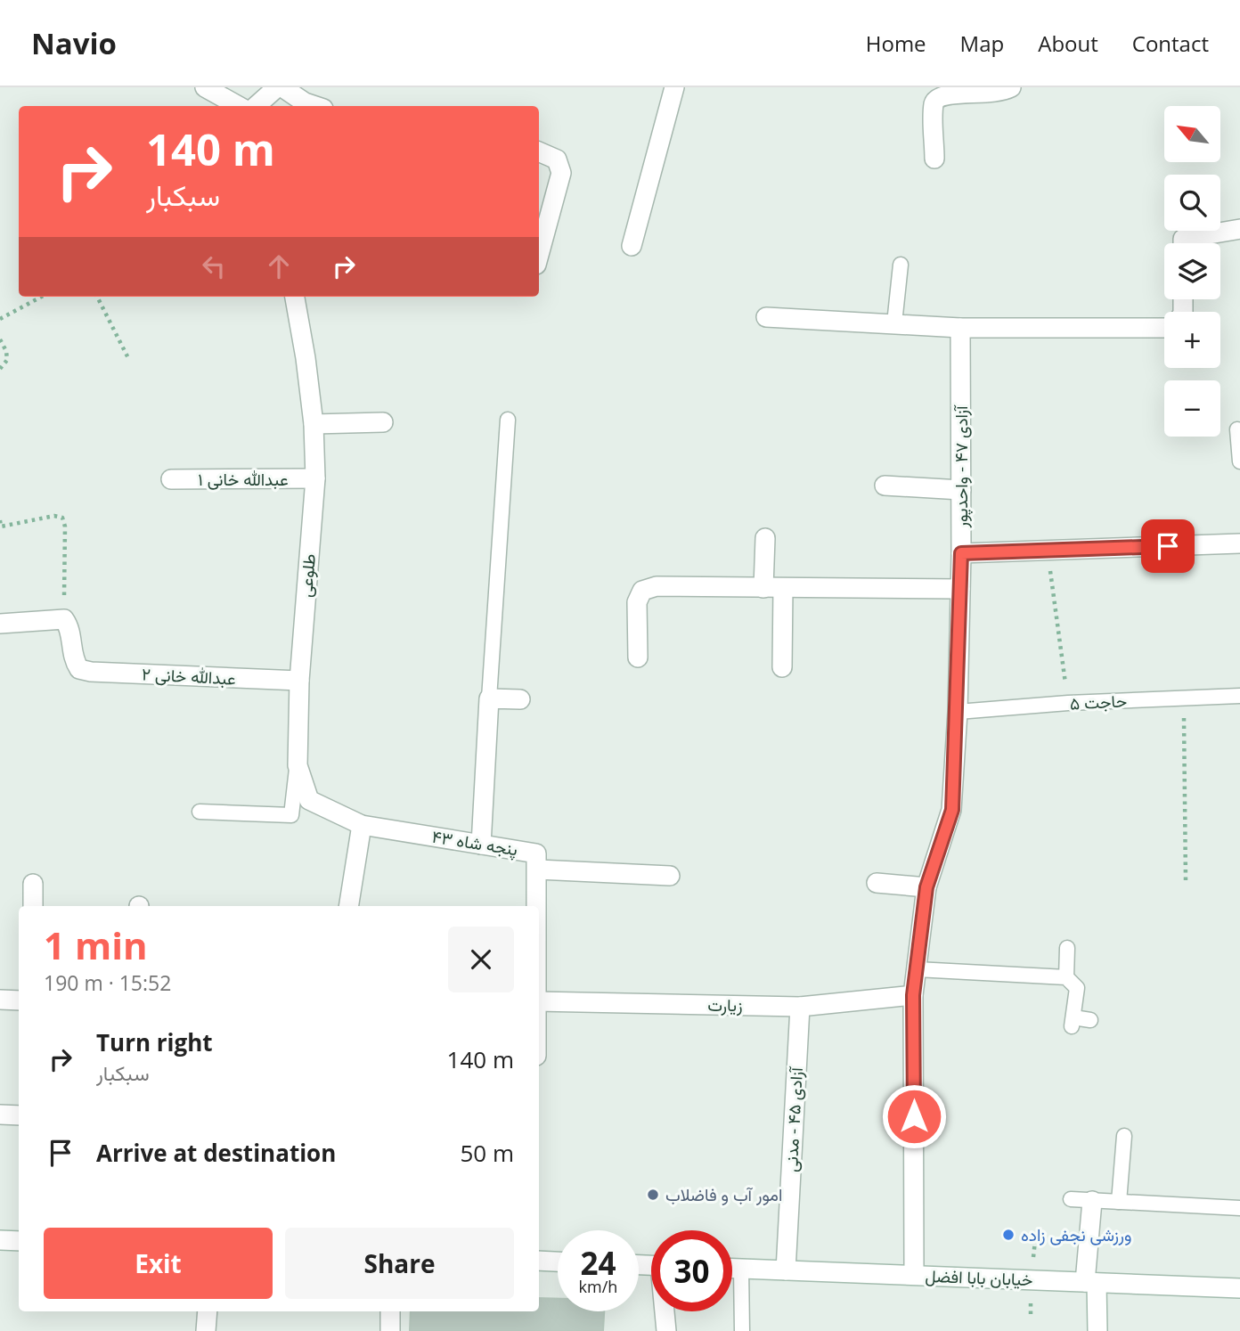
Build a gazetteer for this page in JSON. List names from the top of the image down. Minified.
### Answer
{"streets":{"street":["آزادی ۴۷ - واحدپور","عبدالله خانی ۱","طلوعی","عبدالله خانی ۲","پنجه شاه ۴۳","زیارت","آزادی ۴۵ - مدنی","خیابان بابا افضل"],"lane":["حاجت ۵"]},"crossings":[["آزادی ۴۷ - واحدپور","حاجت ۵"],["آزادی ۴۷ - واحدپور","زیارت"],["آزادی ۴۷ - واحدپور","خیابان بابا افضل"],["عبدالله خانی ۱","طلوعی"],["طلوعی","عبدالله خانی ۲"],["طلوعی","پنجه شاه ۴۳"],["زیارت","آزادی ۴۵ - مدنی"],["آزادی ۴۵ - مدنی","خیابان بابا افضل"]],"places":["امور آب و فاضلاب","ورزشی نجفی زاده"],"north":"top left","page":{"header":"Navio","nav":["Home","Map","About","Contact"],"map_buttons":["+","−"],"turn":["140 m","سبکبار"],"heading":["1 min","190 m · 15:52"],"list":[{"name":"Turn right","note":"سبکبار","value":"140 m"},{"name":"Arrive at destination","value":"50 m"}],"buttons":["Exit","Share"],"speed":"24 km/h","limit":"30"}}
